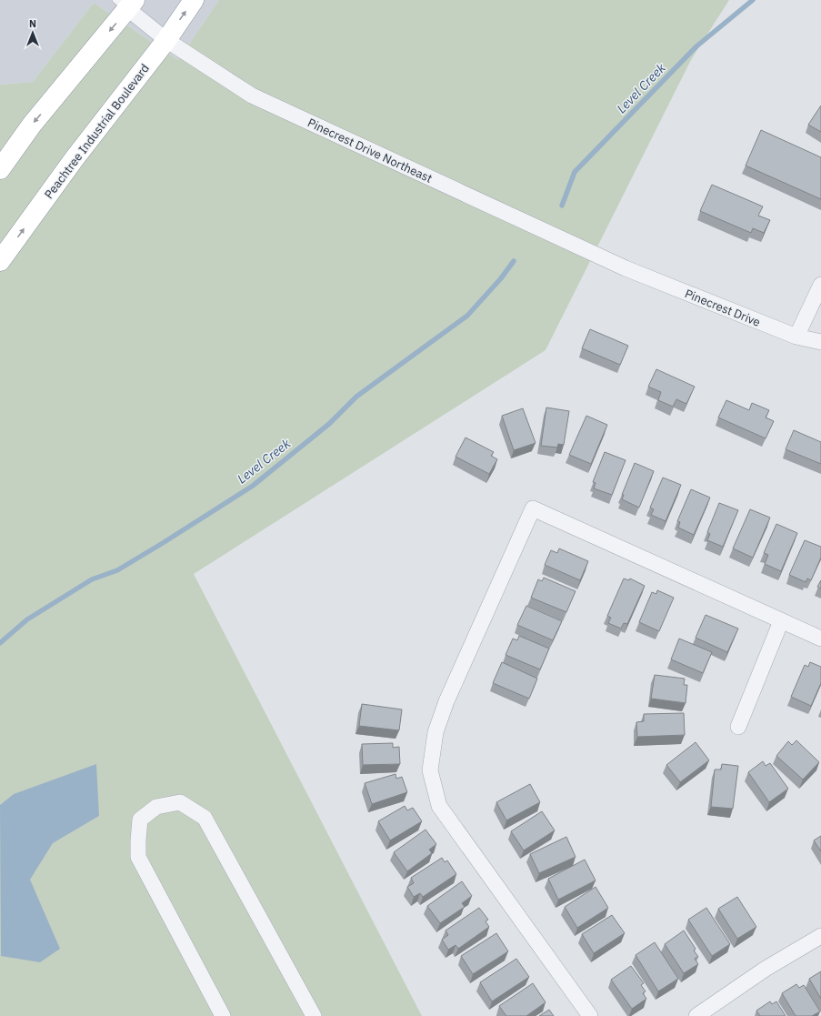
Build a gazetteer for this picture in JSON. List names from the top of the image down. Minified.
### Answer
{"streets":{"highway":["Peachtree Industrial Boulevard"],"street":["Pinecrest Drive Northeast","Pinecrest Drive"]},"crossings":[["Peachtree Industrial Boulevard","Pinecrest Drive Northeast"],["Pinecrest Drive Northeast","Pinecrest Drive"]],"water":["Level Creek"],"north":"top"}
